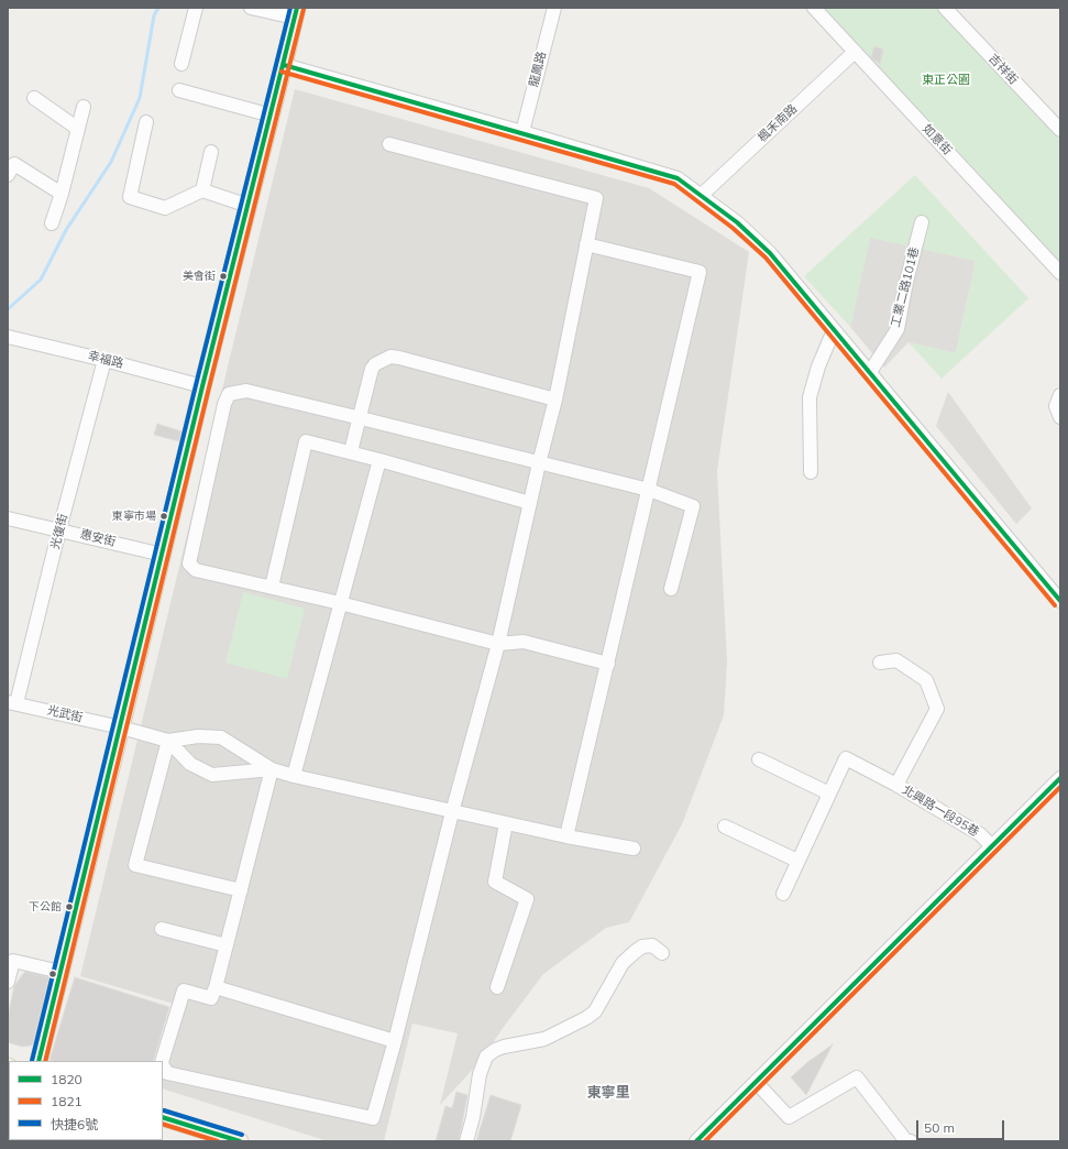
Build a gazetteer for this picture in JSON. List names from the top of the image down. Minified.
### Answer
{"streets":{"street":["龍鳳路","吉祥街","楓禾南路","如意街","工業二路101巷","幸福路","光復街","惠安街","光武街","北興路一段95巷"]},"crossings":[["楓禾南路","如意街"],["幸福路","光復街"],["光復街","惠安街"],["光復街","光武街"]],"districts":["東寧里"],"parks":["東正公園"],"places":["美會街","東寧市場","下公館"],"lines":["transit line 1820","transit line 快捷6號","transit line 1821"],"legend":["1820","1821","快捷6號"],"scale_bar":"50 m"}
